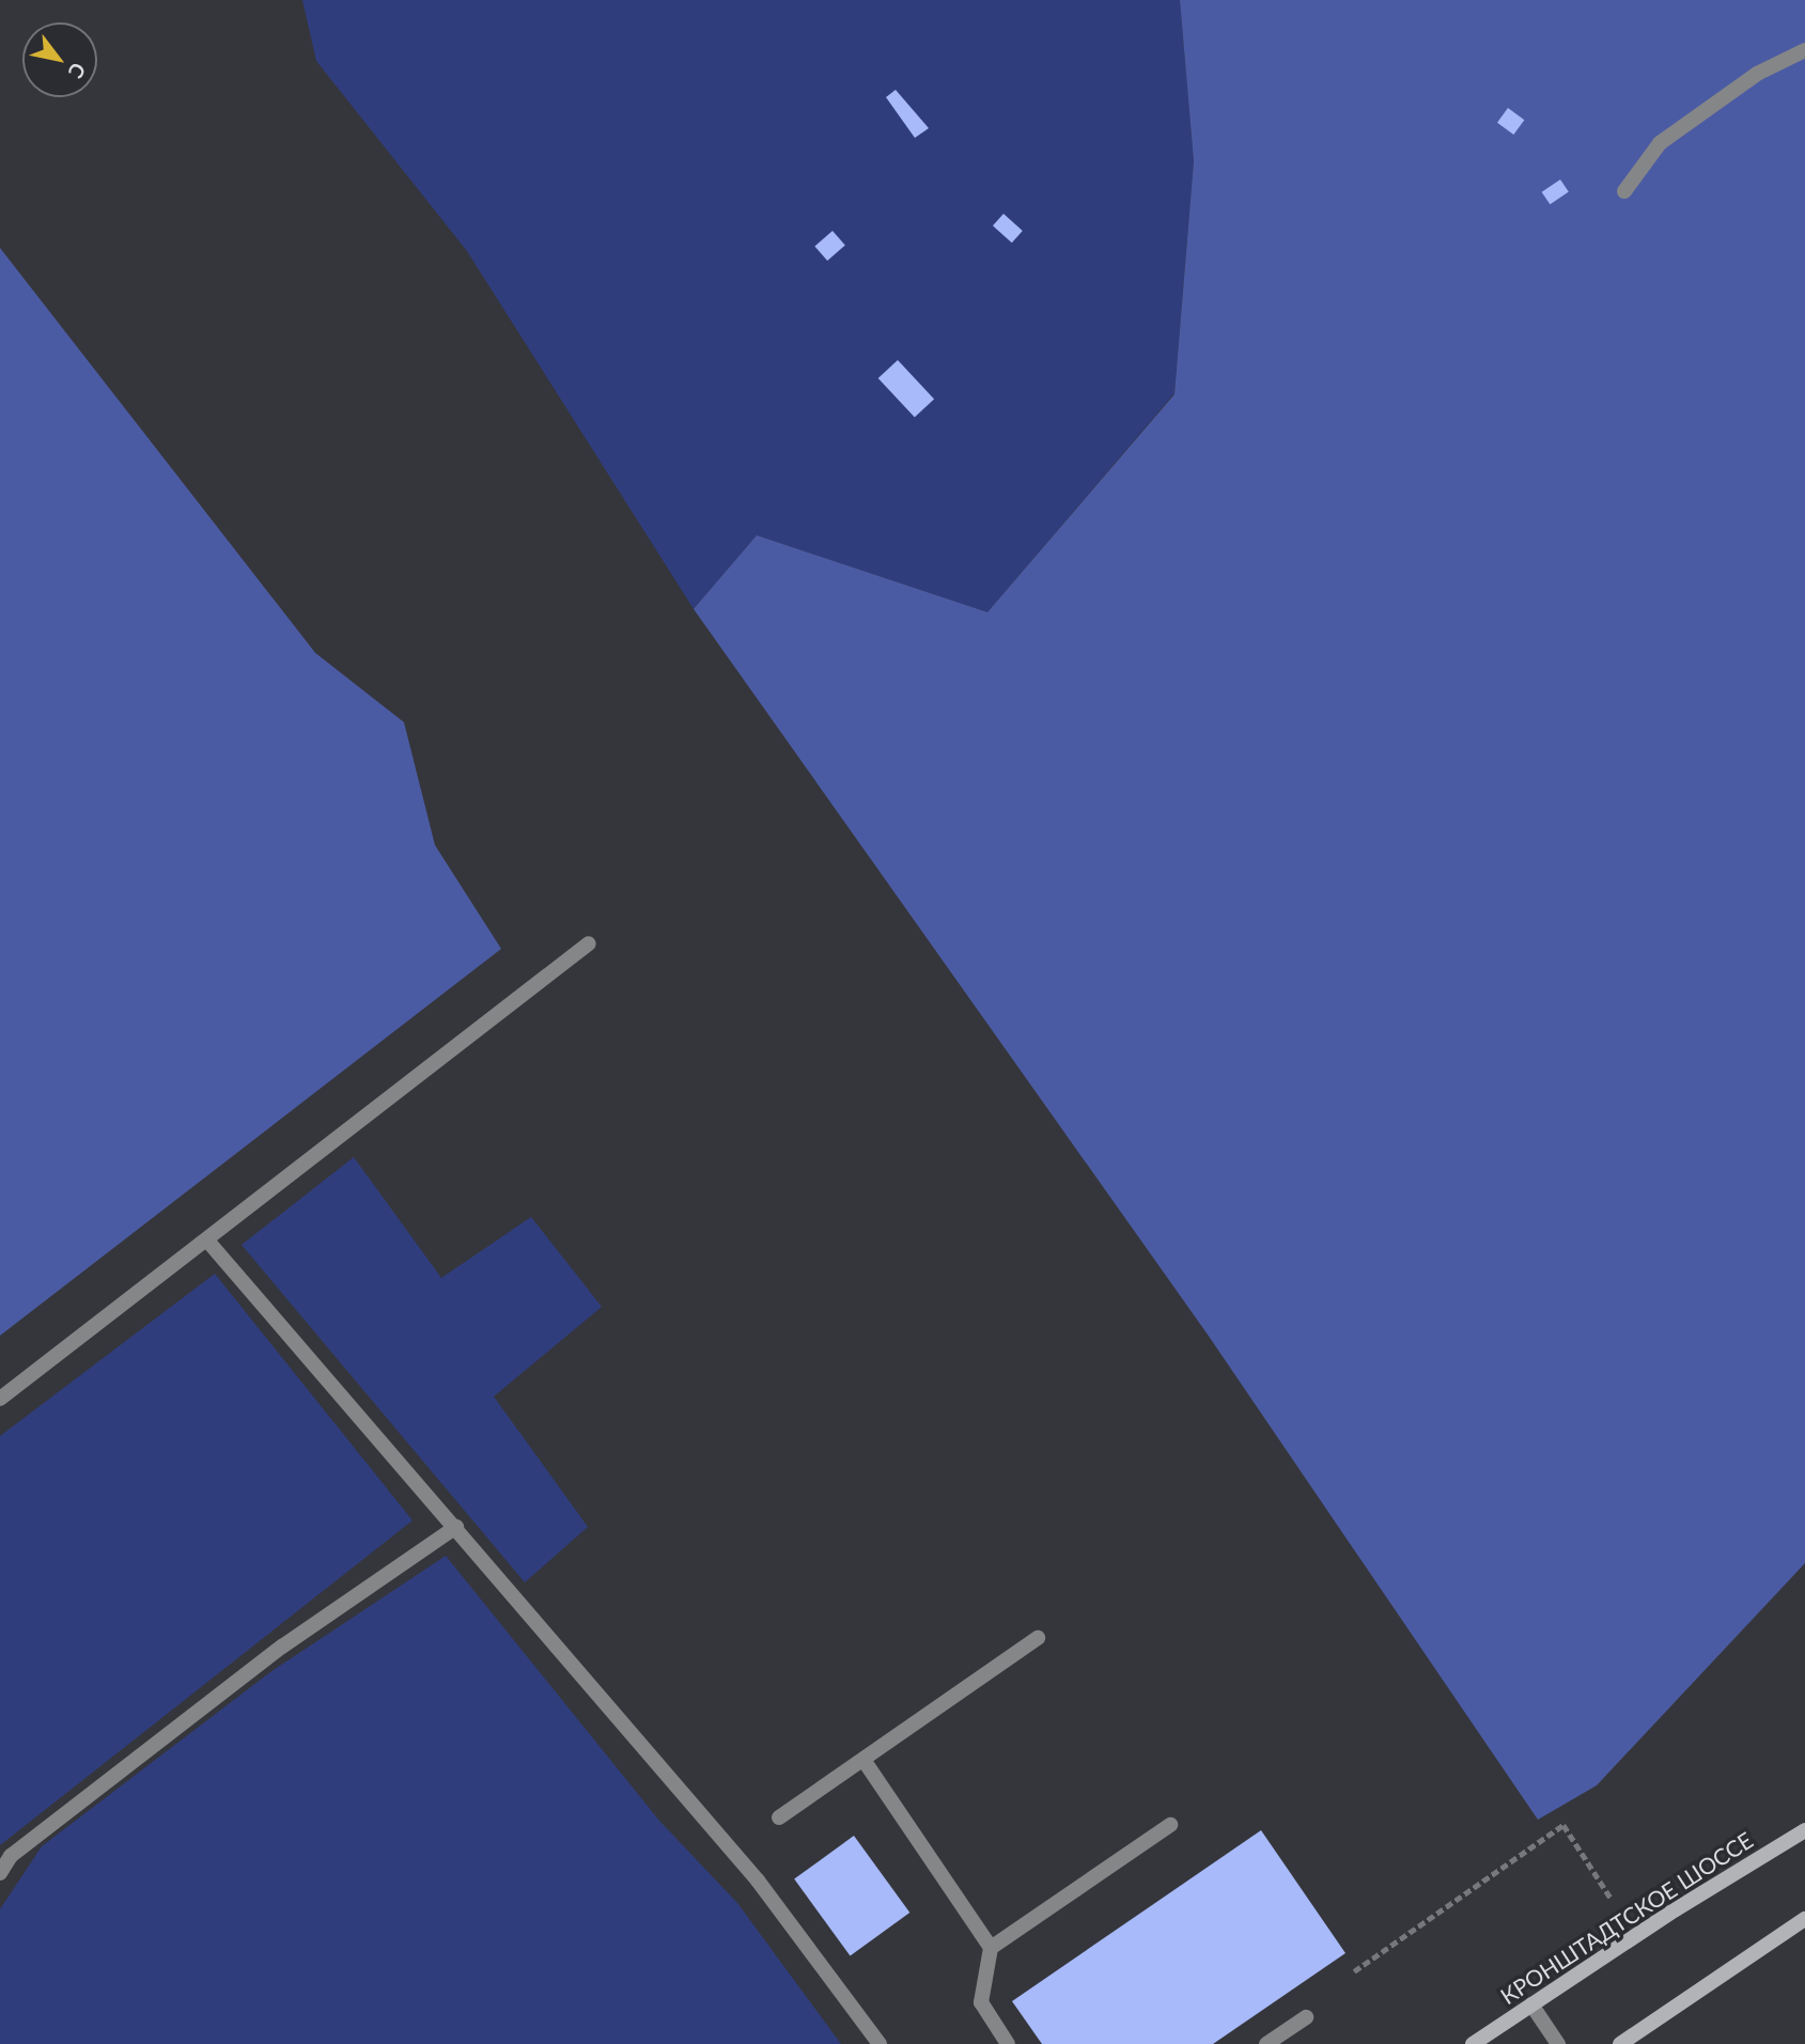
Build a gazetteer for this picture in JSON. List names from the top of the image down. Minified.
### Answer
{"streets":{"main road":["КРОНШТАДТСКОЕ ШОССЕ"]},"north":"bottom right"}
